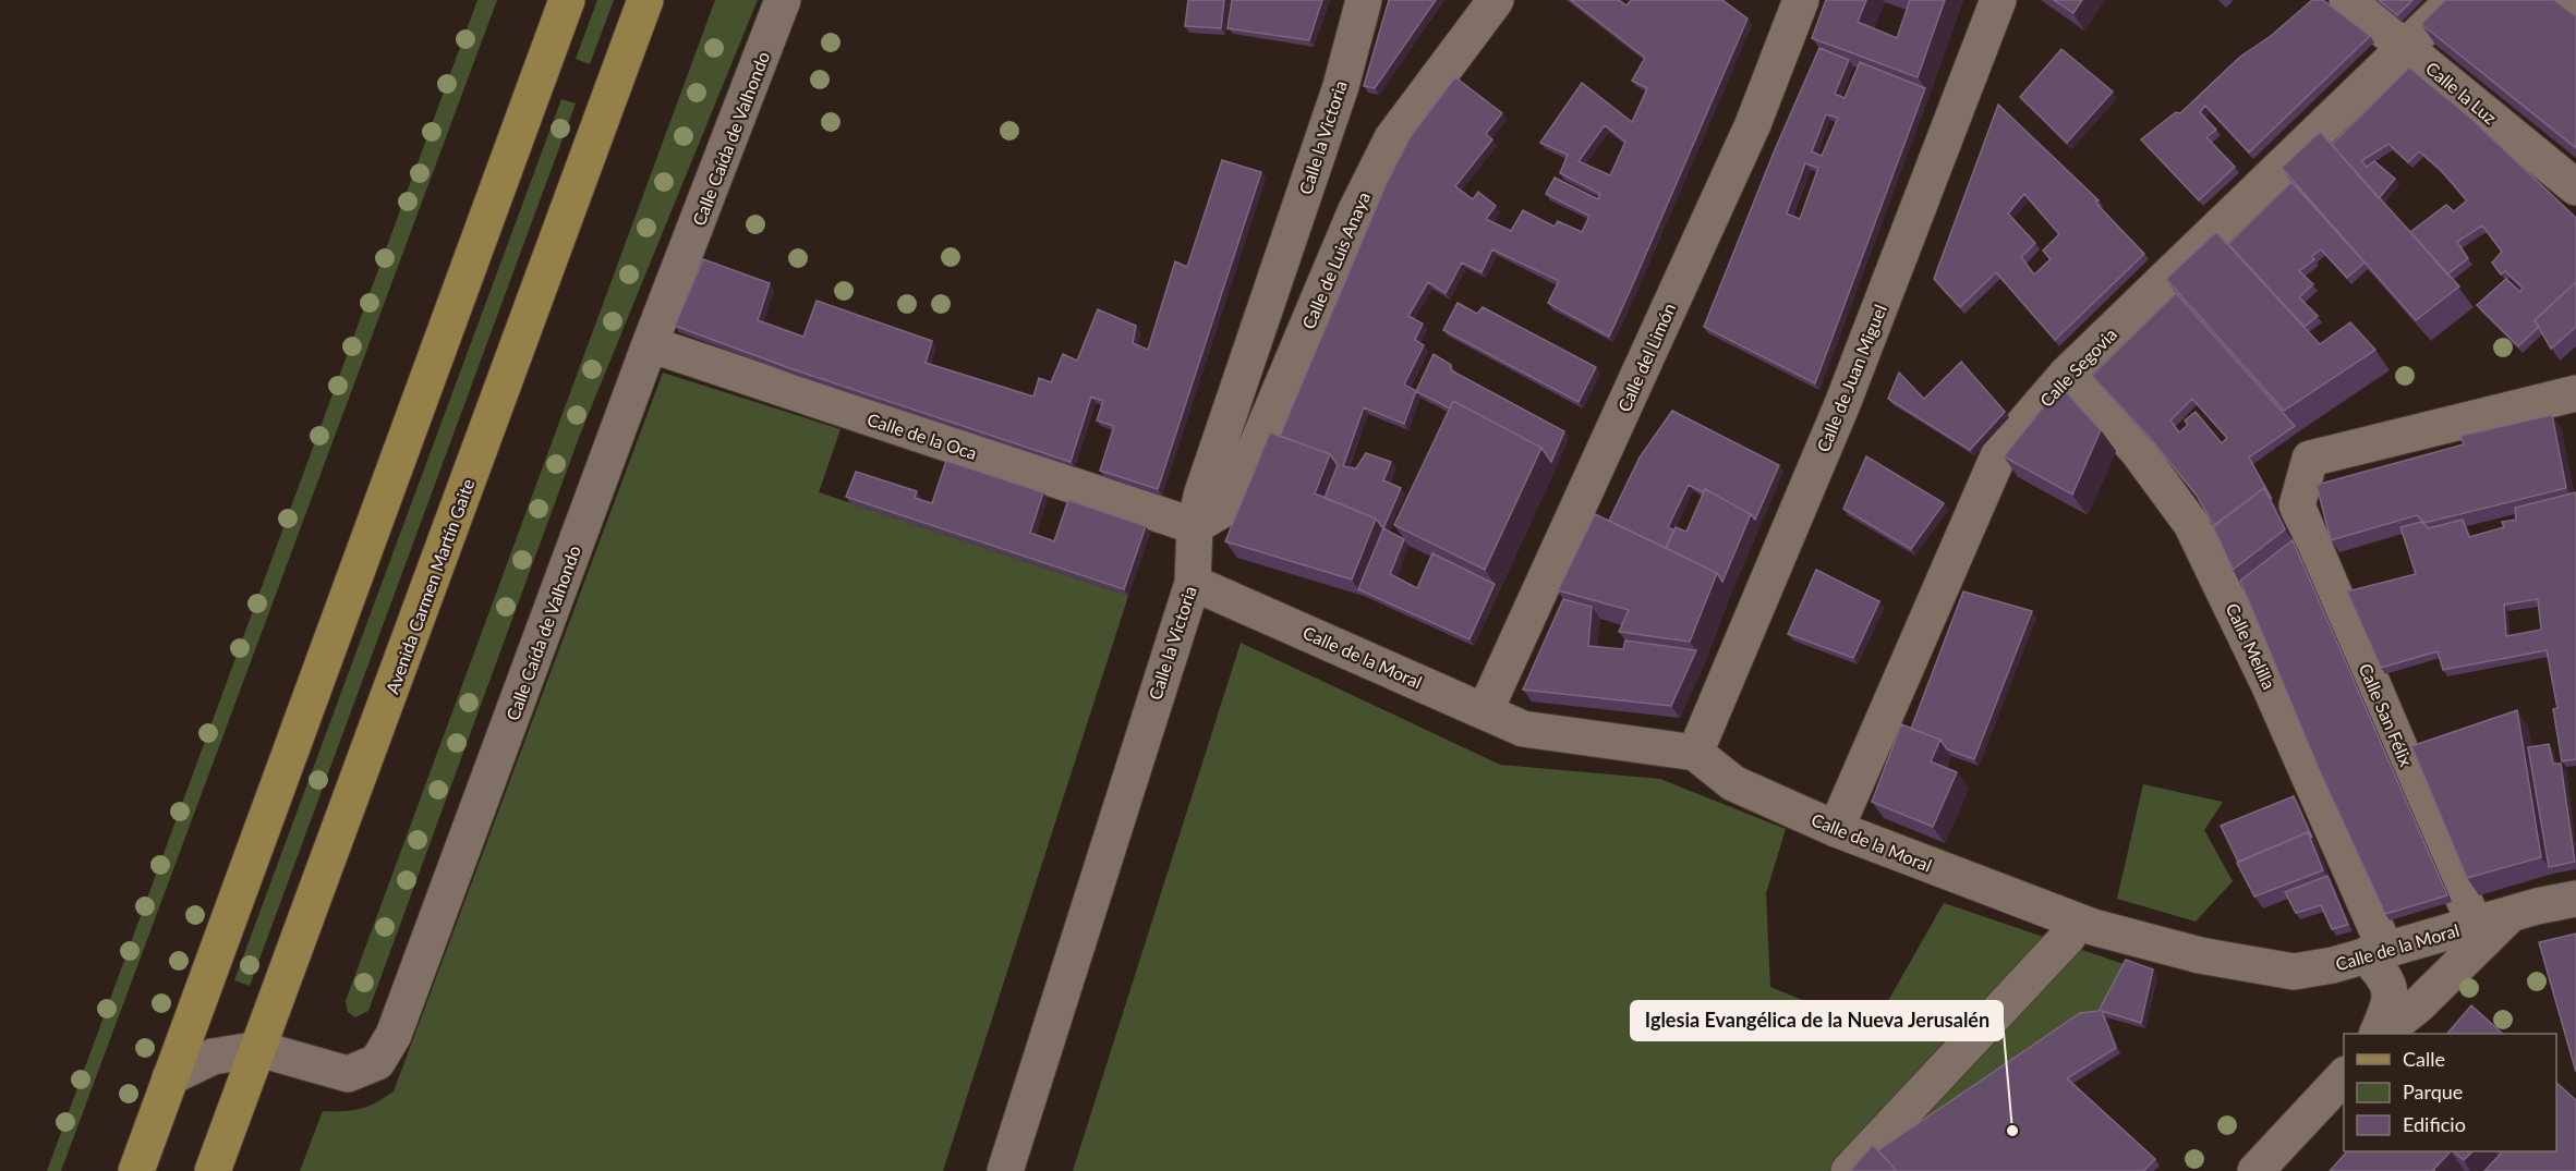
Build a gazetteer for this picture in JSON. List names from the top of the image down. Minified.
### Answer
{"streets":{"main road":["Avenida Carmen Martín Gaite"],"street":["Calle la Luz","Calle la Victoria","Calle Caída de Valhondo","Calle de Luis Anaya","Calle del Limón","Calle Segovia","Calle de Juan Miguel","Calle de la Oca","Calle Melilla","Calle de la Moral","Calle San Félix"]},"crossings":[["Calle la Luz","Calle Segovia"],["Calle la Victoria","Calle de Luis Anaya"],["Calle la Victoria","Calle de la Oca"],["Calle la Victoria","Calle de la Moral"],["Calle Caída de Valhondo","Calle de la Oca"],["Calle Caída de Valhondo","Avenida Carmen Martín Gaite"],["Calle de Luis Anaya","Calle de la Oca"],["Calle del Limón","Calle de la Moral"],["Calle Segovia","Calle Melilla"],["Calle Segovia","Calle de la Moral"],["Calle de Juan Miguel","Calle de la Moral"],["Calle Melilla","Calle de la Moral"],["Calle de la Moral","Calle San Félix"]],"places":["Iglesia Evangélica de la Nueva Jerusalén"],"legend":["Calle","Parque","Edificio"]}
